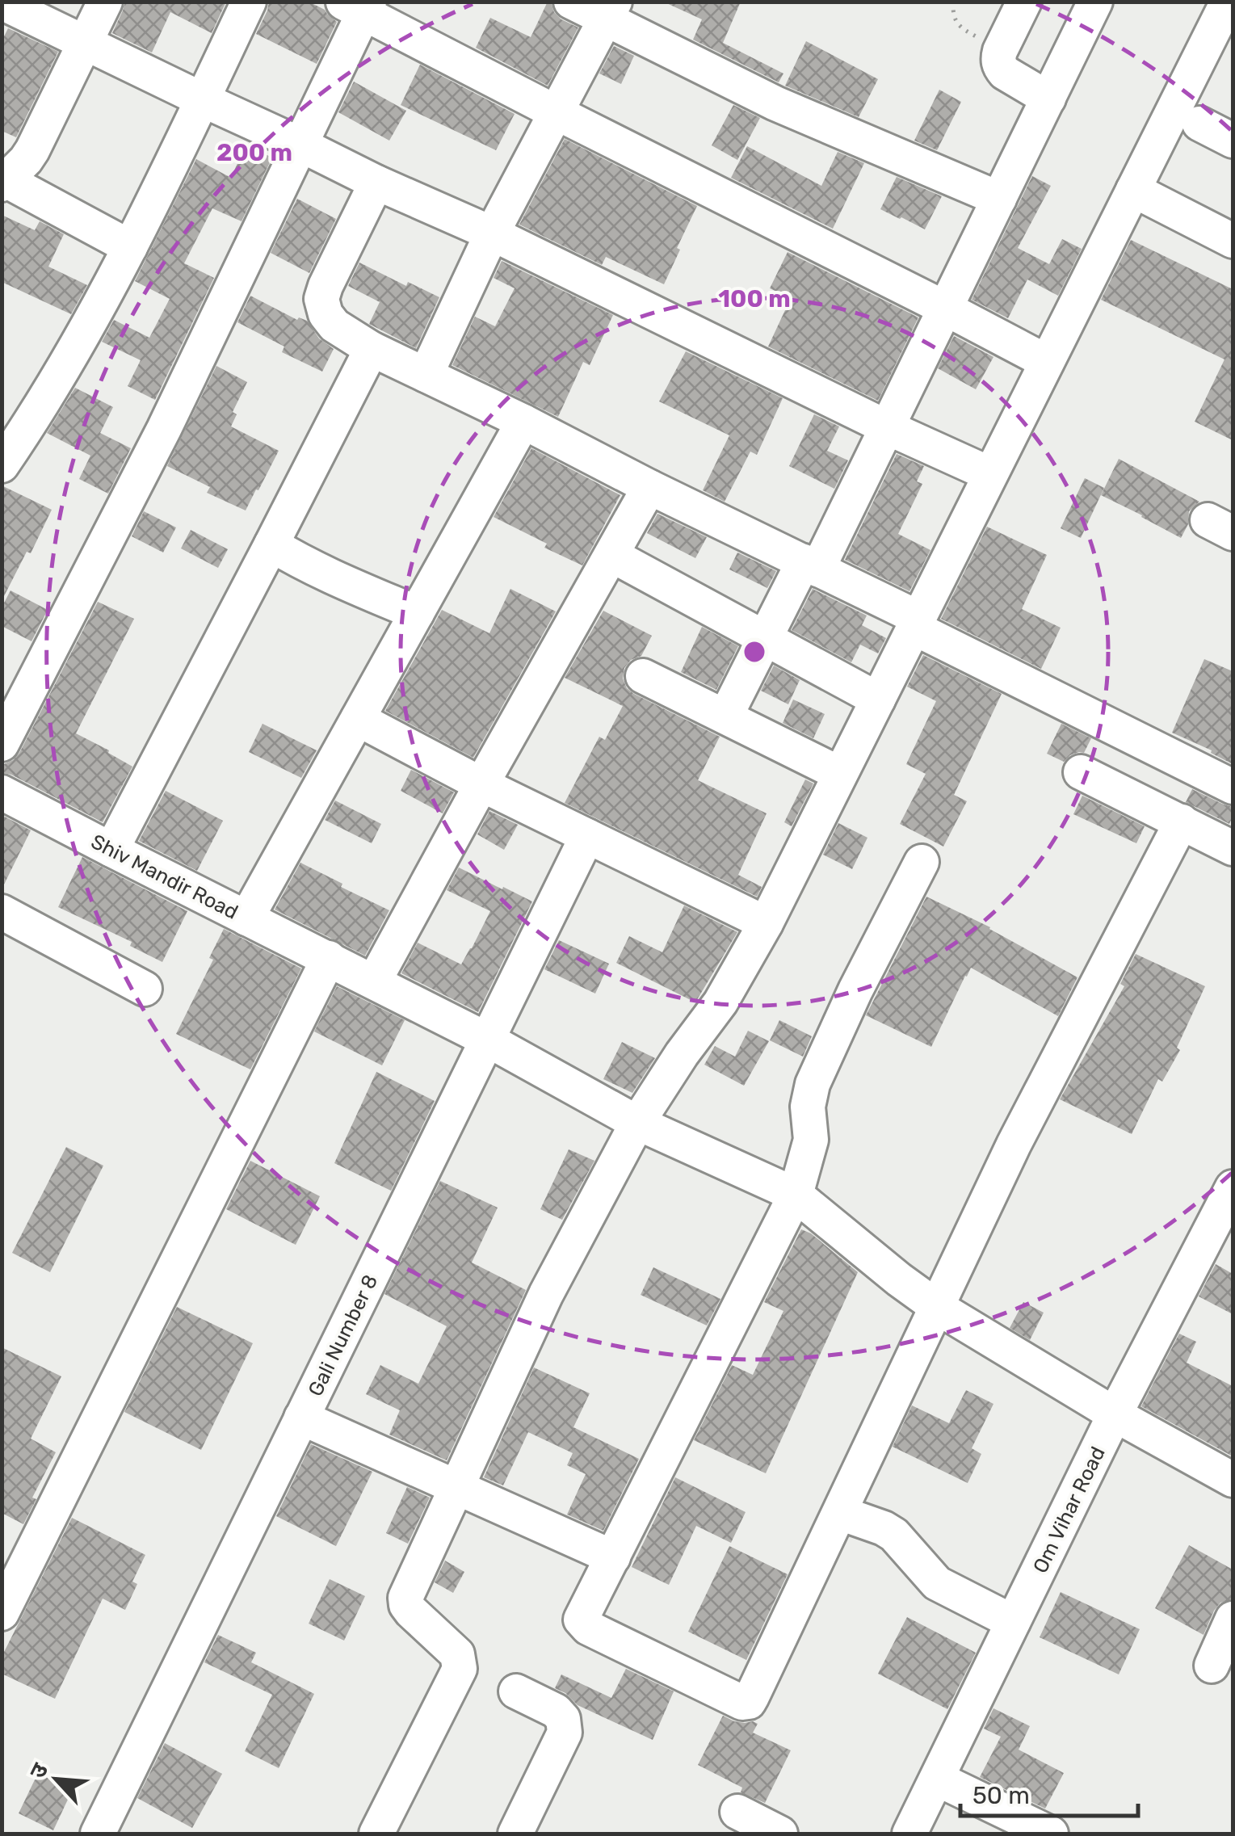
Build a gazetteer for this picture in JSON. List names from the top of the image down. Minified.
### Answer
{"streets":{"street":["Shiv Mandir Road","Gali Number 8","Om Vihar Road"]},"crossings":[["Shiv Mandir Road","Gali Number 8"],["Shiv Mandir Road","Om Vihar Road"]],"scale_bar":"50 m","north":"top left","rings":["200 m","100 m"]}
